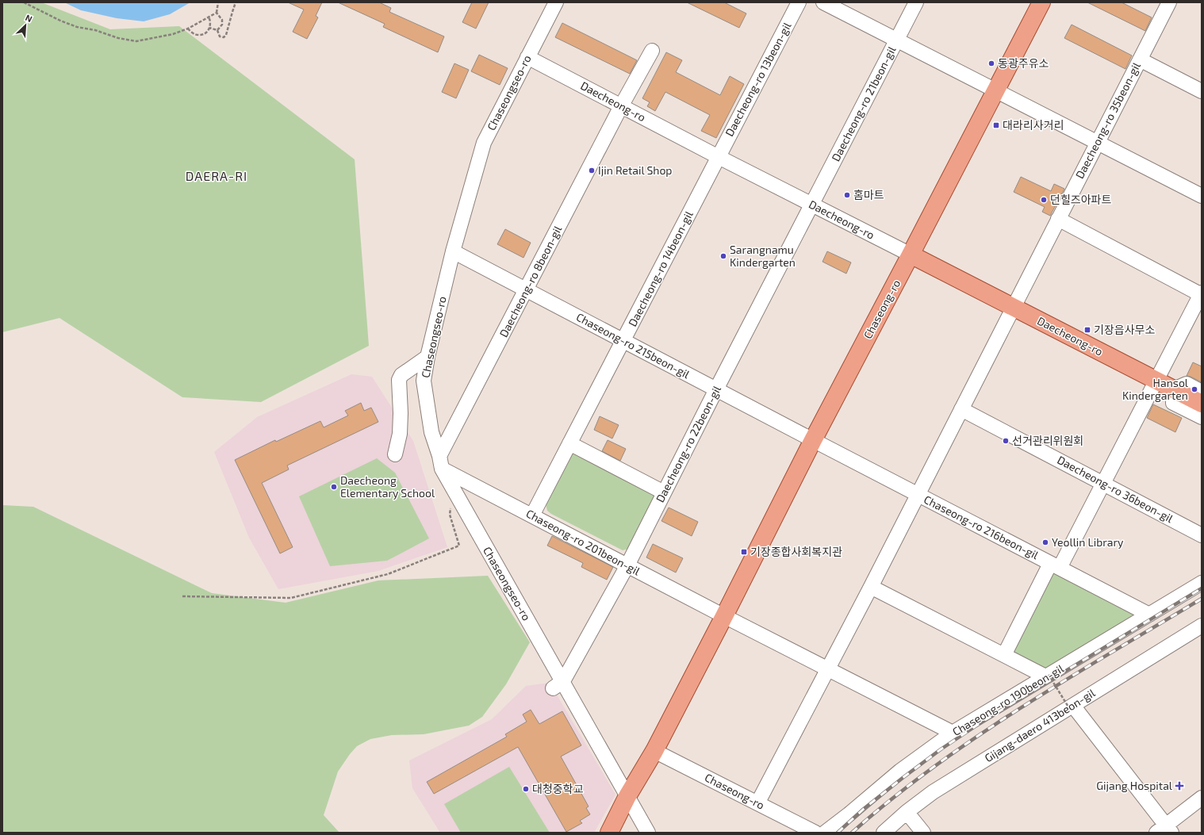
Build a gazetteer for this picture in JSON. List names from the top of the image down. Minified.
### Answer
{"streets":{"main road":["Daecheong-ro","Chaseong-ro"],"street":["Daecheong-ro 13beon-gil","Chaseongseo-ro","Daecheong-ro 21beon-gil","Daecheong-ro 35beon-gil","Daecheong-ro 14beon-gil","Daecheong-ro 8beon-gil","Chaseong-ro 215beon-gil","Daecheong-ro 22beon-gil","Daecheong-ro 36beon-gil","Chaseong-ro 216beon-gil","Chaseong-ro 201beon-gil","Chaseong-ro 190beon-gil","Gijang-daero 413beon-gil"]},"crossings":[["Daecheong-ro 13beon-gil","Daecheong-ro"],["Daecheong-ro 13beon-gil","Daecheong-ro 14beon-gil"],["Chaseongseo-ro","Daecheong-ro"],["Chaseongseo-ro","Daecheong-ro 8beon-gil"],["Chaseongseo-ro","Chaseong-ro"],["Chaseongseo-ro","Chaseong-ro 215beon-gil"],["Chaseongseo-ro","Daecheong-ro 22beon-gil"],["Chaseongseo-ro","Chaseong-ro 201beon-gil"],["Daecheong-ro","Daecheong-ro 21beon-gil"],["Daecheong-ro","Daecheong-ro 35beon-gil"],["Daecheong-ro","Daecheong-ro 14beon-gil"],["Daecheong-ro","Daecheong-ro 8beon-gil"],["Daecheong-ro","Chaseong-ro"],["Daecheong-ro","Daecheong-ro 22beon-gil"],["Daecheong-ro 21beon-gil","Daecheong-ro 22beon-gil"],["Daecheong-ro 14beon-gil","Chaseong-ro 215beon-gil"],["Daecheong-ro 14beon-gil","Chaseong-ro 201beon-gil"],["Daecheong-ro 8beon-gil","Chaseong-ro 215beon-gil"],["Daecheong-ro 8beon-gil","Chaseong-ro 201beon-gil"],["Chaseong-ro","Chaseong-ro 215beon-gil"],["Chaseong-ro","Chaseong-ro 216beon-gil"],["Chaseong-ro","Chaseong-ro 201beon-gil"],["Chaseong-ro 215beon-gil","Daecheong-ro 22beon-gil"],["Chaseong-ro 215beon-gil","Chaseong-ro 216beon-gil"],["Daecheong-ro 22beon-gil","Chaseong-ro 201beon-gil"],["Chaseong-ro 216beon-gil","Chaseong-ro 190beon-gil"]],"districts":["DAERA-RI"],"places":{"other":["동광주유소","Ijin Retail Shop","홈마트","던힐즈아파트","Sarangnamu Kindergarten","Hansol Kindergarten","선거관리위원회","Daecheong Elementary School","Yeollin Library","대청중학교"],"transit":["대라리사거리","기장읍사무소","기장종합사회복지관"],"health":["Gijang Hospital"]},"north":"top right"}
